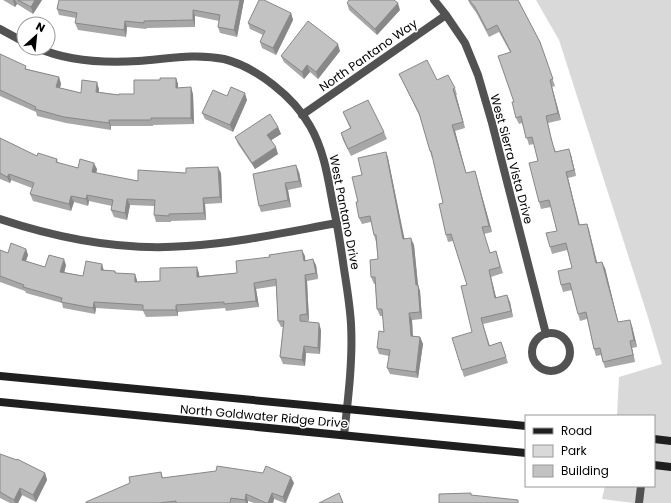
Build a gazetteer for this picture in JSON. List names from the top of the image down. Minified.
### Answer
{"streets":{"street":["North Pantano Way","West Sierra Vista Drive","West Pantano Drive","North Goldwater Ridge Drive"]},"crossings":[["North Pantano Way","West Sierra Vista Drive"],["North Pantano Way","West Pantano Drive"],["West Pantano Drive","North Goldwater Ridge Drive"]],"legend":["Road","Park","Building"],"north":"top right"}
